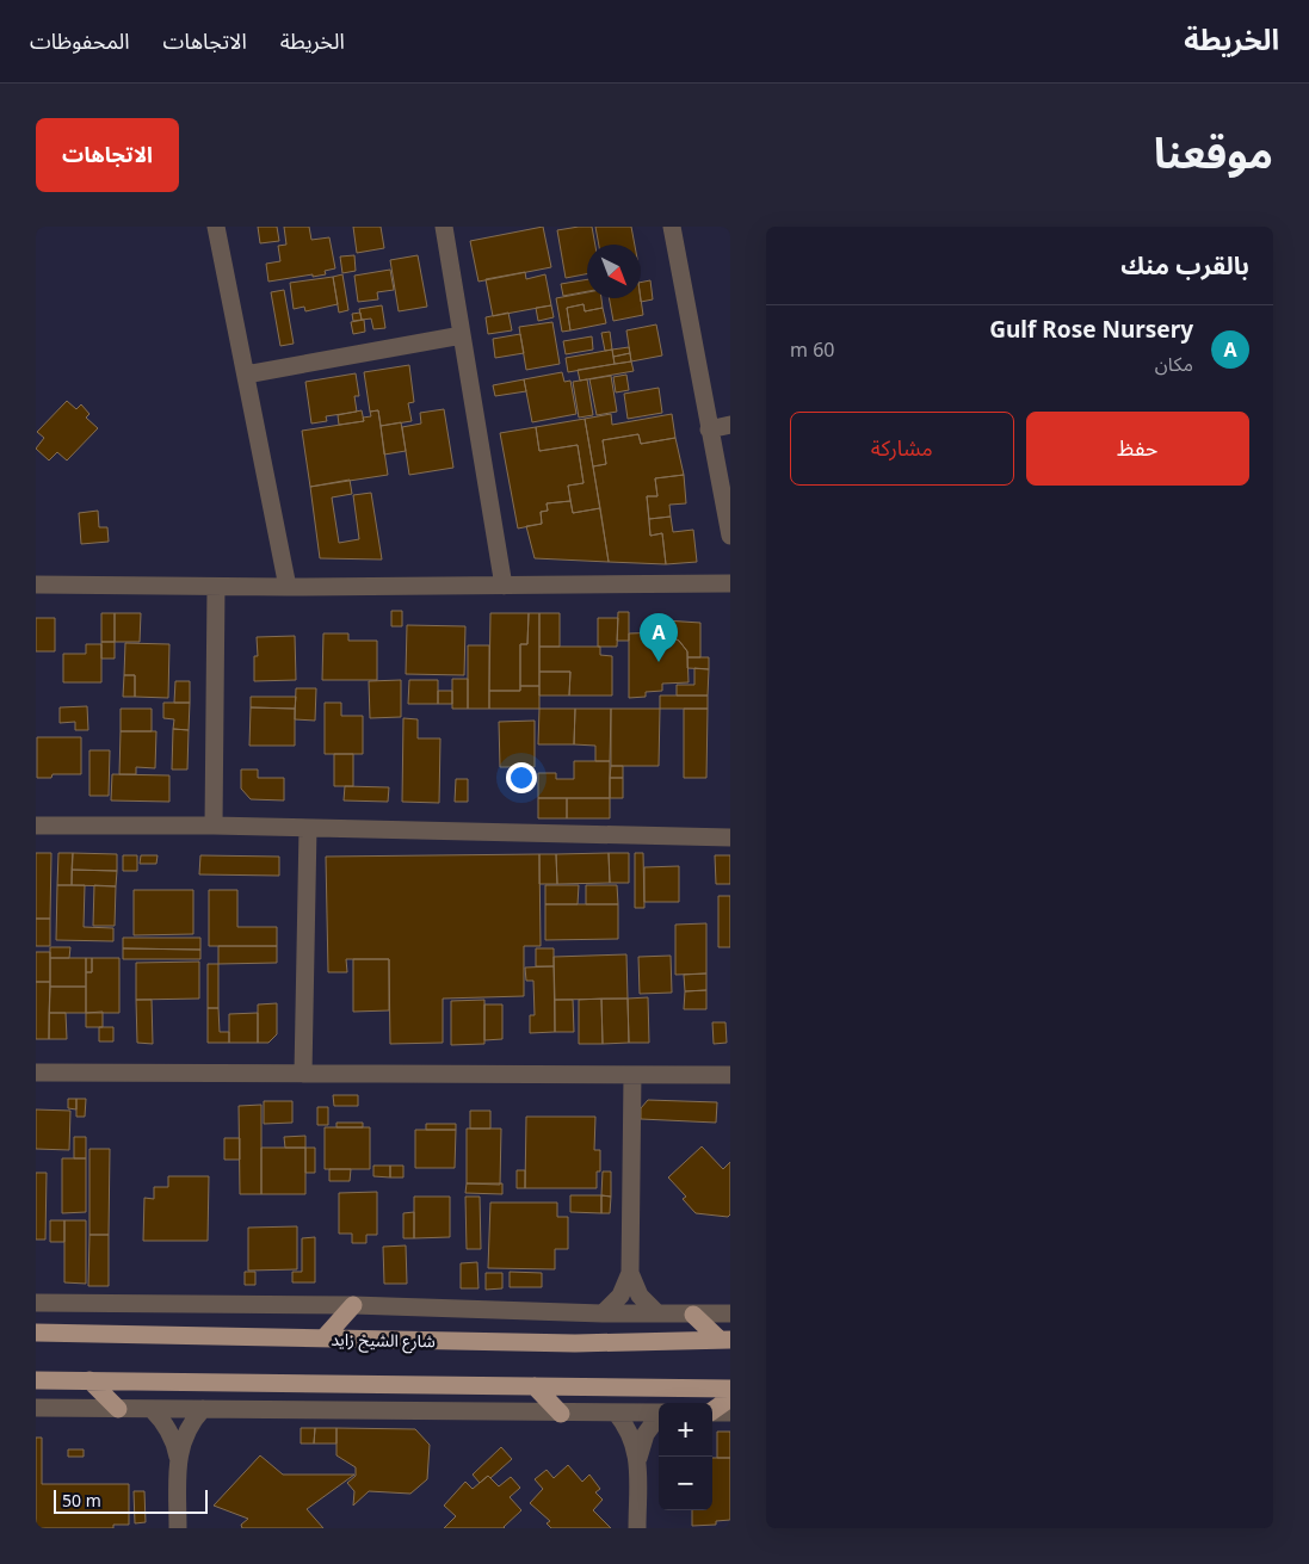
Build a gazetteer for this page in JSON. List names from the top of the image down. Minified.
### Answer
{"streets":{"main road":["شارع الشيخ زايد"]},"scale_bar":"50 m","north":"bottom right","page":{"header":"الخريطة","nav":["الخريطة","الاتجاهات","المحفوظات"],"title":"موقعنا","buttons":["الاتجاهات",["حفظ","مشاركة"]],"heading":"بالقرب منك","list":[{"mark":"A","name":"Gulf Rose Nursery","note":"مكان","value":"60 m"}],"pins":"A","map_buttons":["+","−"],"scale":"50 m"}}
